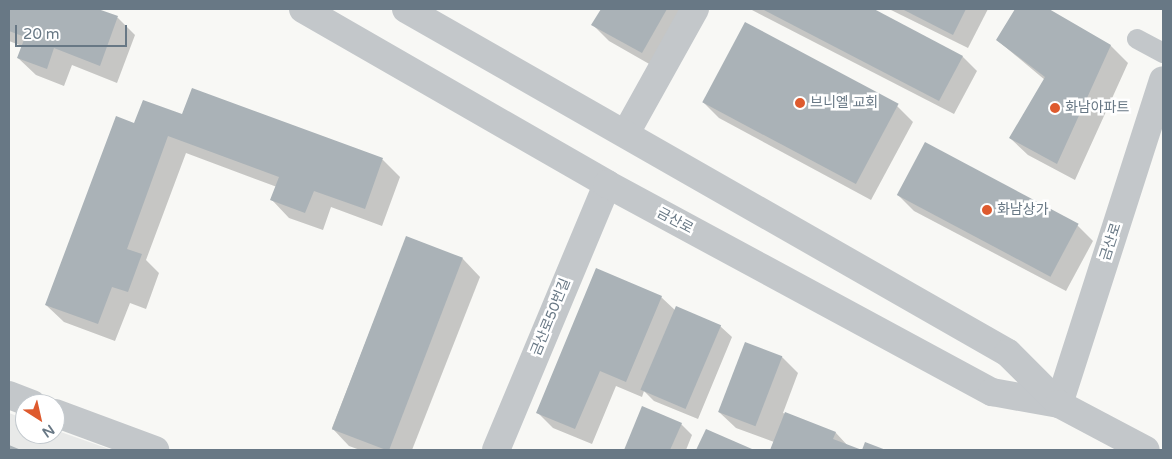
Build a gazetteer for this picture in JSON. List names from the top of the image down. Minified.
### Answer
{"streets":{"street":["금산로","금산로50번길"]},"crossings":[["금산로","금산로50번길"]],"places":["브니엘 교회","화남아파트","화남상가"],"scale_bar":"20 m","north":"bottom right"}
